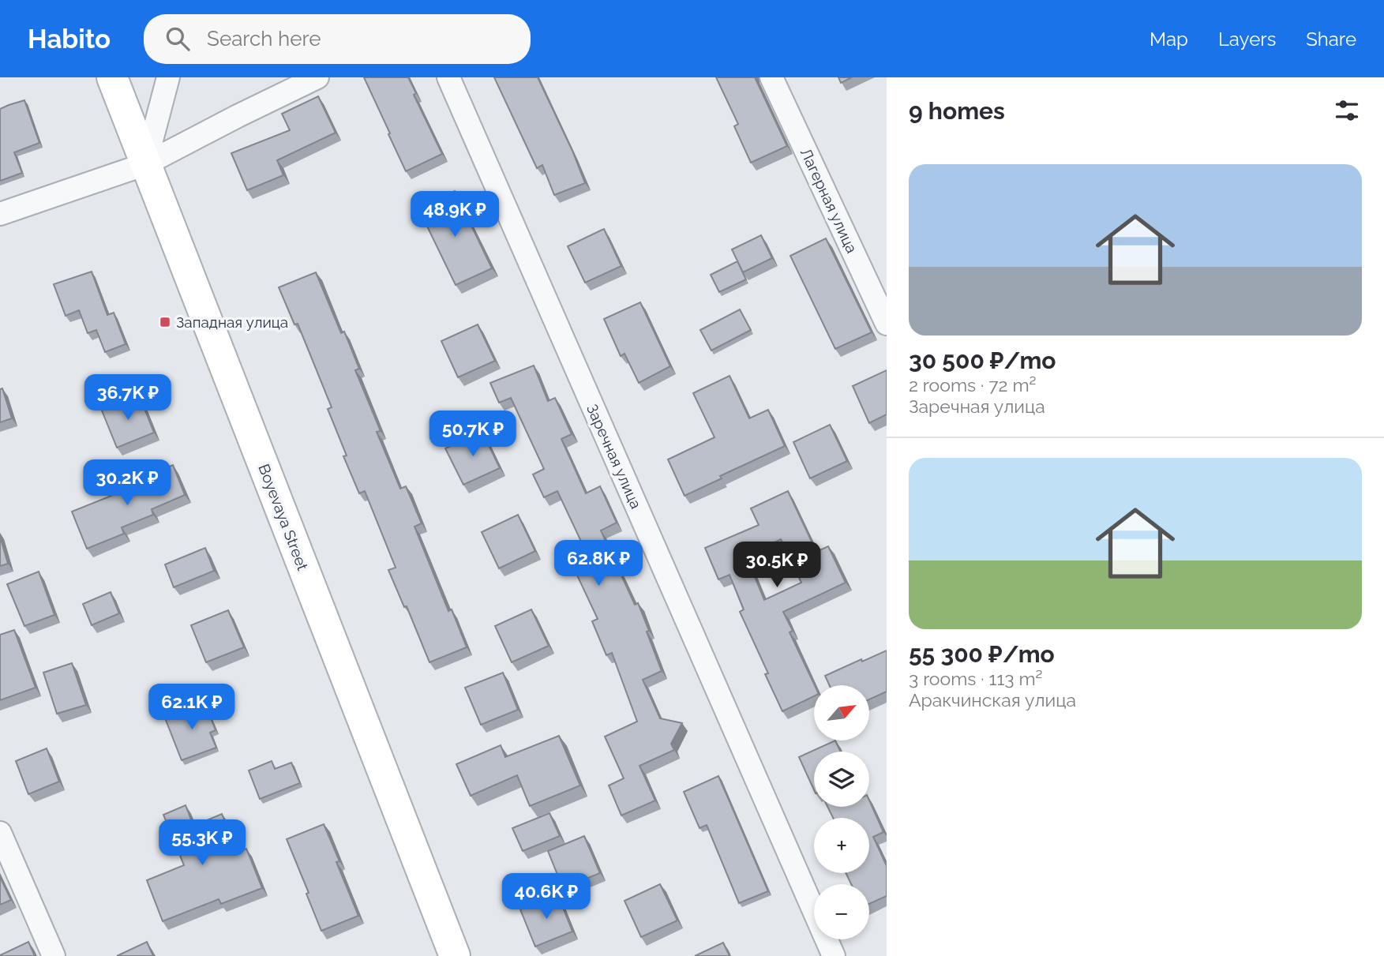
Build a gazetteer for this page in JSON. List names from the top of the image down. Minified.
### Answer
{"streets":{"main road":["Boyevaya Street"],"street":["Лагерная улица","Заречная улица"]},"places":{"transit":["Западная улица"]},"north":"top right","page":{"header":"Habito","search":"Search here","nav":["Map","Layers","Share"],"heading":"9 homes","list":[{"name":"30 500 ₽/mo","note":"2 rooms · 72 m² · Заречная улица"},{"name":"55 300 ₽/mo","note":"3 rooms · 113 m² · Аракчинская улица"}],"price":["48.9K ₽","36.7K ₽","50.7K ₽","30.2K ₽","62.8K ₽","30.5K ₽","62.1K ₽","55.3K ₽","40.6K ₽"],"map_buttons":["+","−"]}}
